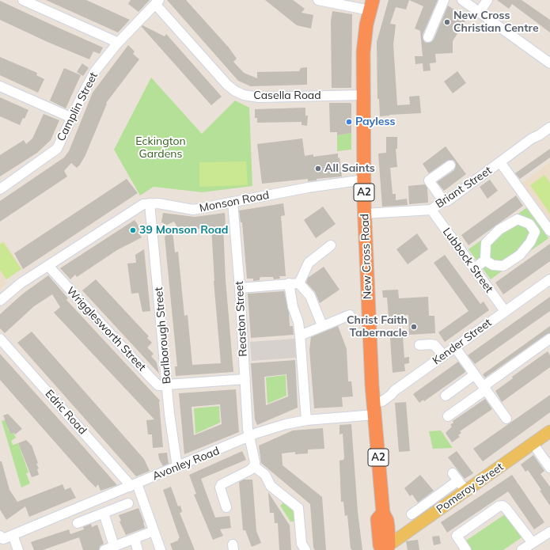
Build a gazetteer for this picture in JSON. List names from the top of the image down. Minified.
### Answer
{"streets":{"highway":["A2","New Cross Road"],"main road":["Pomeroy Street"],"street":["Casella Road","Camplin Street","Briant Street","Monson Road","Lubbock Street","Reaston Street","Wrigglesworth Street","Barlborough Street","Kender Street","Edric Road","Avonley Road"]},"crossings":[["Casella Road","Camplin Street"],["Casella Road","New Cross Road"],["Briant Street","New Cross Road"],["Briant Street","Lubbock Street"],["Monson Road","New Cross Road"],["Monson Road","Reaston Street"],["Monson Road","Wrigglesworth Street"],["Monson Road","Barlborough Street"],["New Cross Road","Kender Street"],["New Cross Road","Avonley Road"],["New Cross Road","Pomeroy Street"],["Lubbock Street","Kender Street"],["Reaston Street","Avonley Road"],["Wrigglesworth Street","Barlborough Street"],["Barlborough Street","Avonley Road"],["Kender Street","Avonley Road"],["Edric Road","Avonley Road"]],"parks":["Eckington Gardens"],"places":["New Cross Christian Centre","Payless","All Saints","39 Monson Road","Christ Faith Tabernacle"]}
